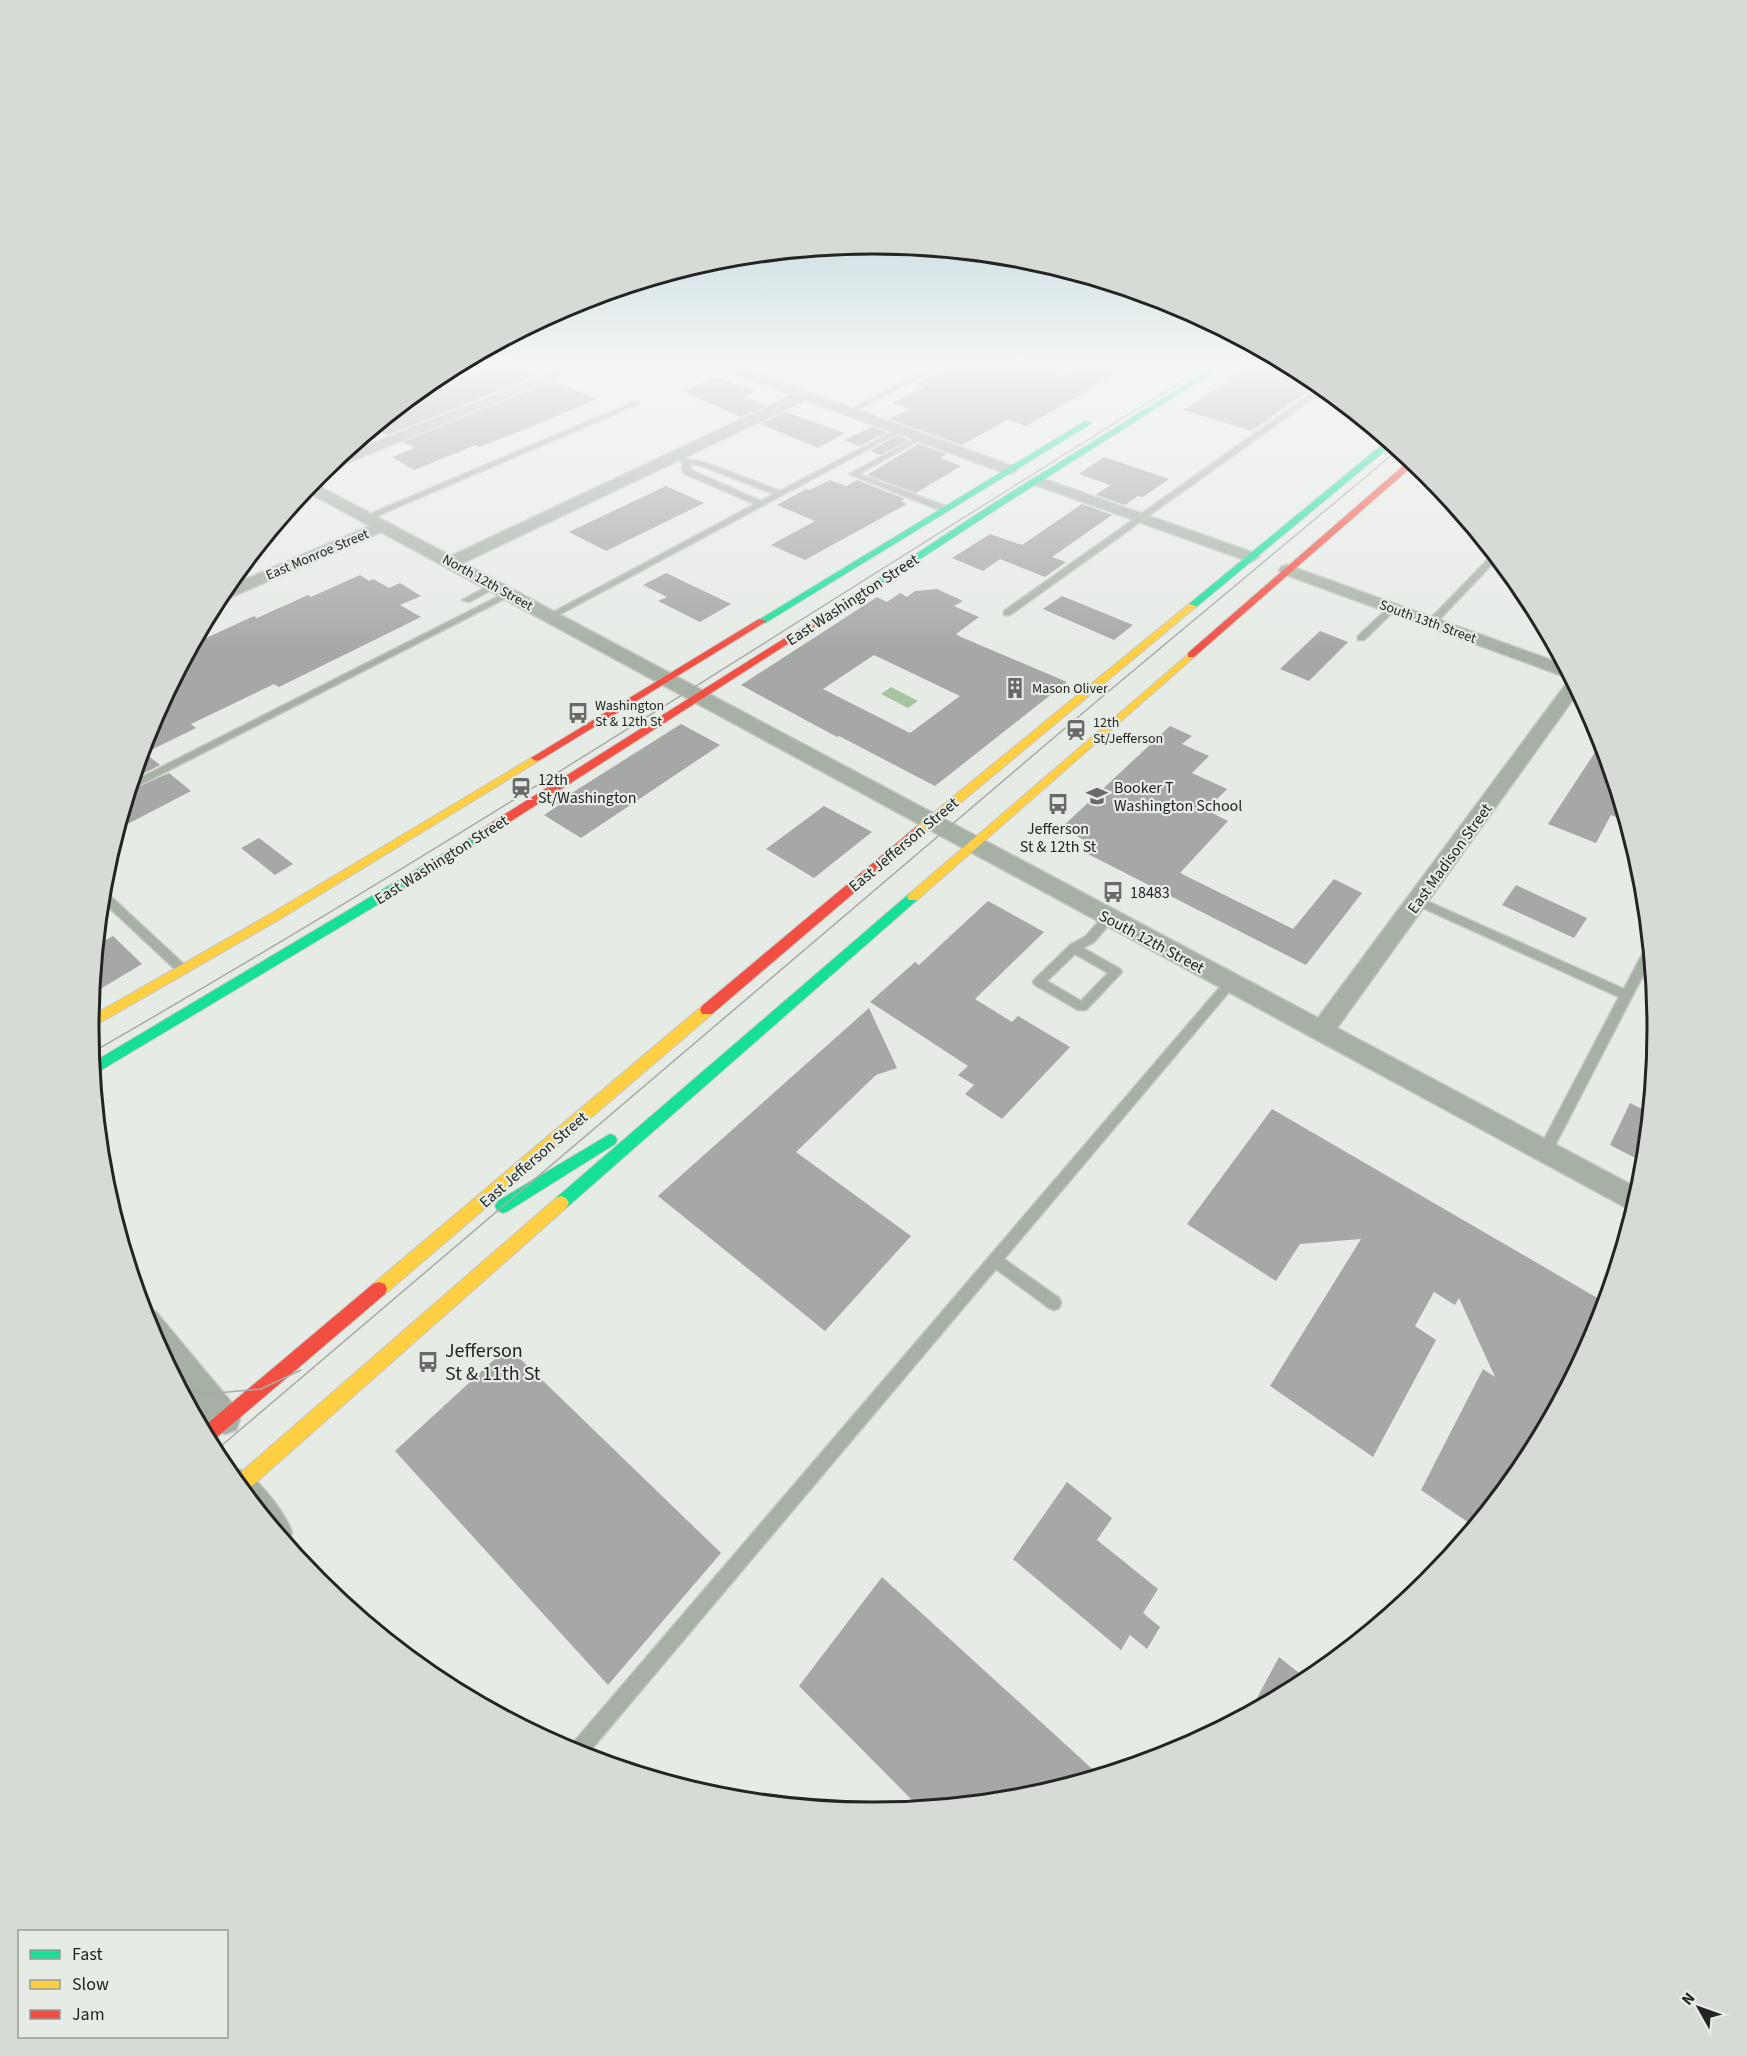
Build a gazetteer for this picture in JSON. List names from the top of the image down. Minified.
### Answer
{"streets":{"main road":["East Washington Street","East Jefferson Street"],"street":["East Monroe Street","North 12th Street","South 13th Street","East Madison Street","South 12th Street"]},"crossings":[["East Monroe Street","North 12th Street"],["North 12th Street","East Washington Street"],["North 12th Street","South 12th Street"],["East Washington Street","South 12th Street"],["South 13th Street","East Jefferson Street"],["East Jefferson Street","South 12th Street"],["East Madison Street","South 12th Street"]],"places":{"building":["Mason Oliver"],"bus stop":["Washington St & 12th St","Jefferson St & 12th St","18483","Jefferson St & 11th St"],"station":["12th St/Jefferson","12th St/Washington"],"school or university":["Booker T Washington School"]},"legend":["Fast","Slow","Jam"],"north":"top left"}
